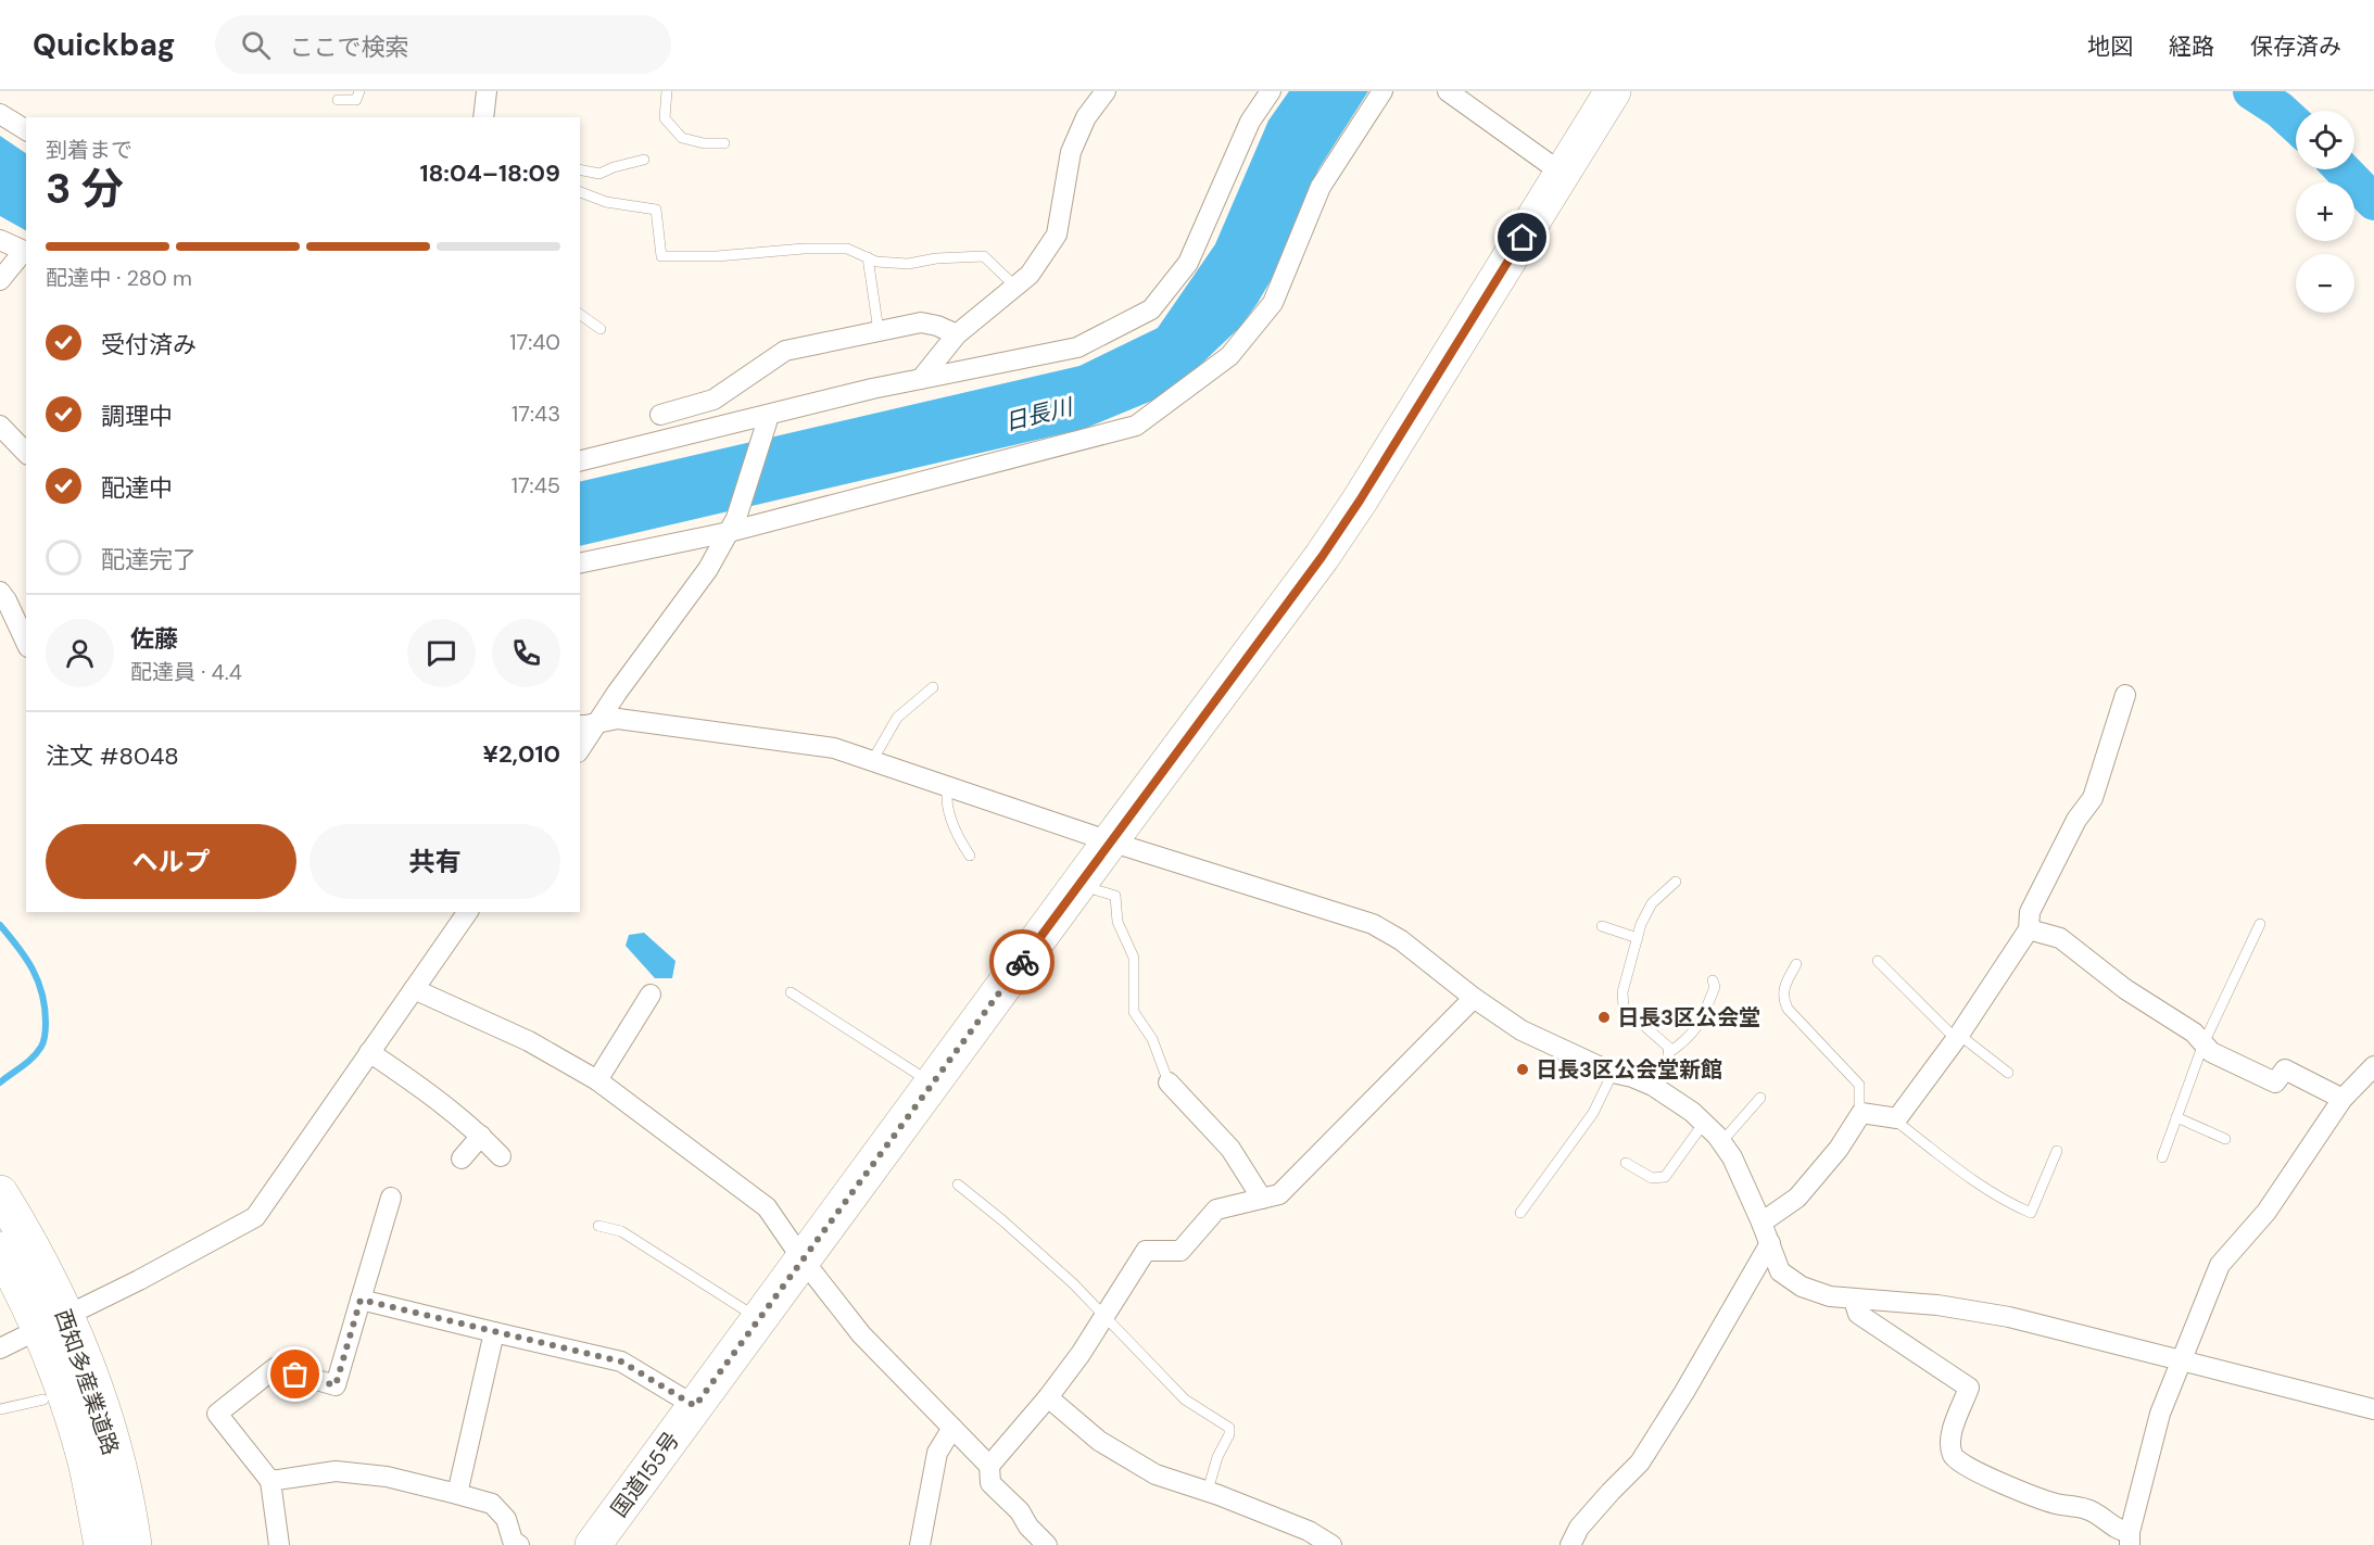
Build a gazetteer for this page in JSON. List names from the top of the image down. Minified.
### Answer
{"streets":{"highway":["西知多産業道路","国道155号"]},"water":["日長川"],"places":["日長3区公会堂","日長3区公会堂新館"],"page":{"header":"Quickbag","search":"ここで検索","nav":["地図","経路","保存済み"],"map_buttons":["+","−"],"heading":["3 分","到着まで","18:04–18:09"],"panel":["佐藤","配達員 · 4.4","注文 #8048","¥2,010"],"bar":"配達中 · 280 m","list":[["受付済み","17:40"],["調理中","17:43"],["配達中","17:45"],"配達完了"],"buttons":["ヘルプ","共有"]}}
